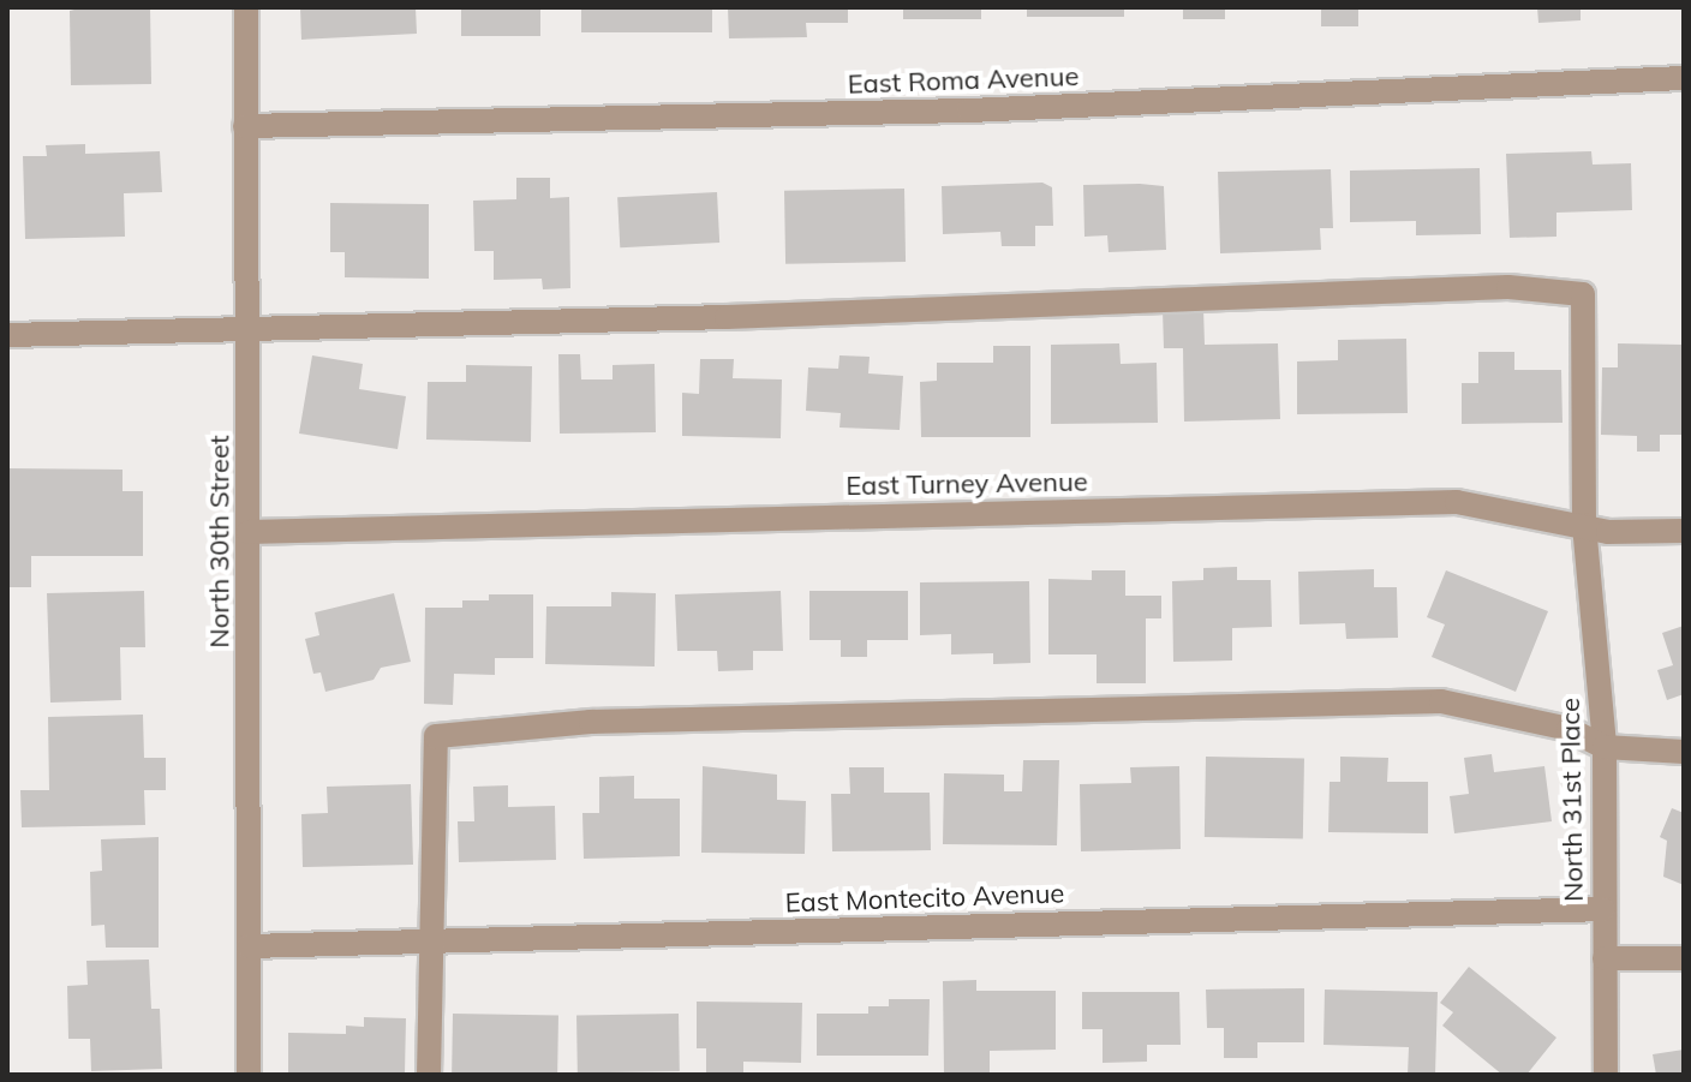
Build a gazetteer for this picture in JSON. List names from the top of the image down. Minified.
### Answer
{"streets":{"street":["East Roma Avenue","East Turney Avenue","North 30th Street","North 31st Place","East Montecito Avenue"]},"crossings":[["East Roma Avenue","North 30th Street"],["East Turney Avenue","North 30th Street"],["East Turney Avenue","North 31st Place"],["North 30th Street","North 31st Place"],["North 30th Street","East Montecito Avenue"],["North 31st Place","East Montecito Avenue"]]}
